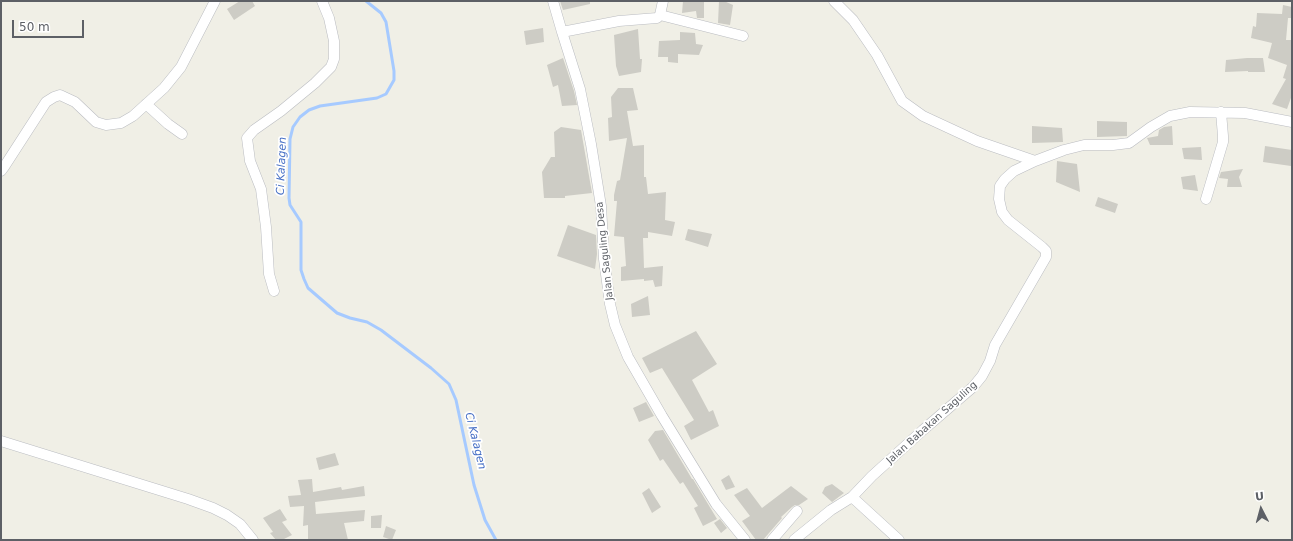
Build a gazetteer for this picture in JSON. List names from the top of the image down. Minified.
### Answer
{"streets":{"street":["Jalan Saguling Desa","Jalan Babakan Saguling"]},"water":["Ci Kalagen"],"scale_bar":"50 m","north":"top"}
